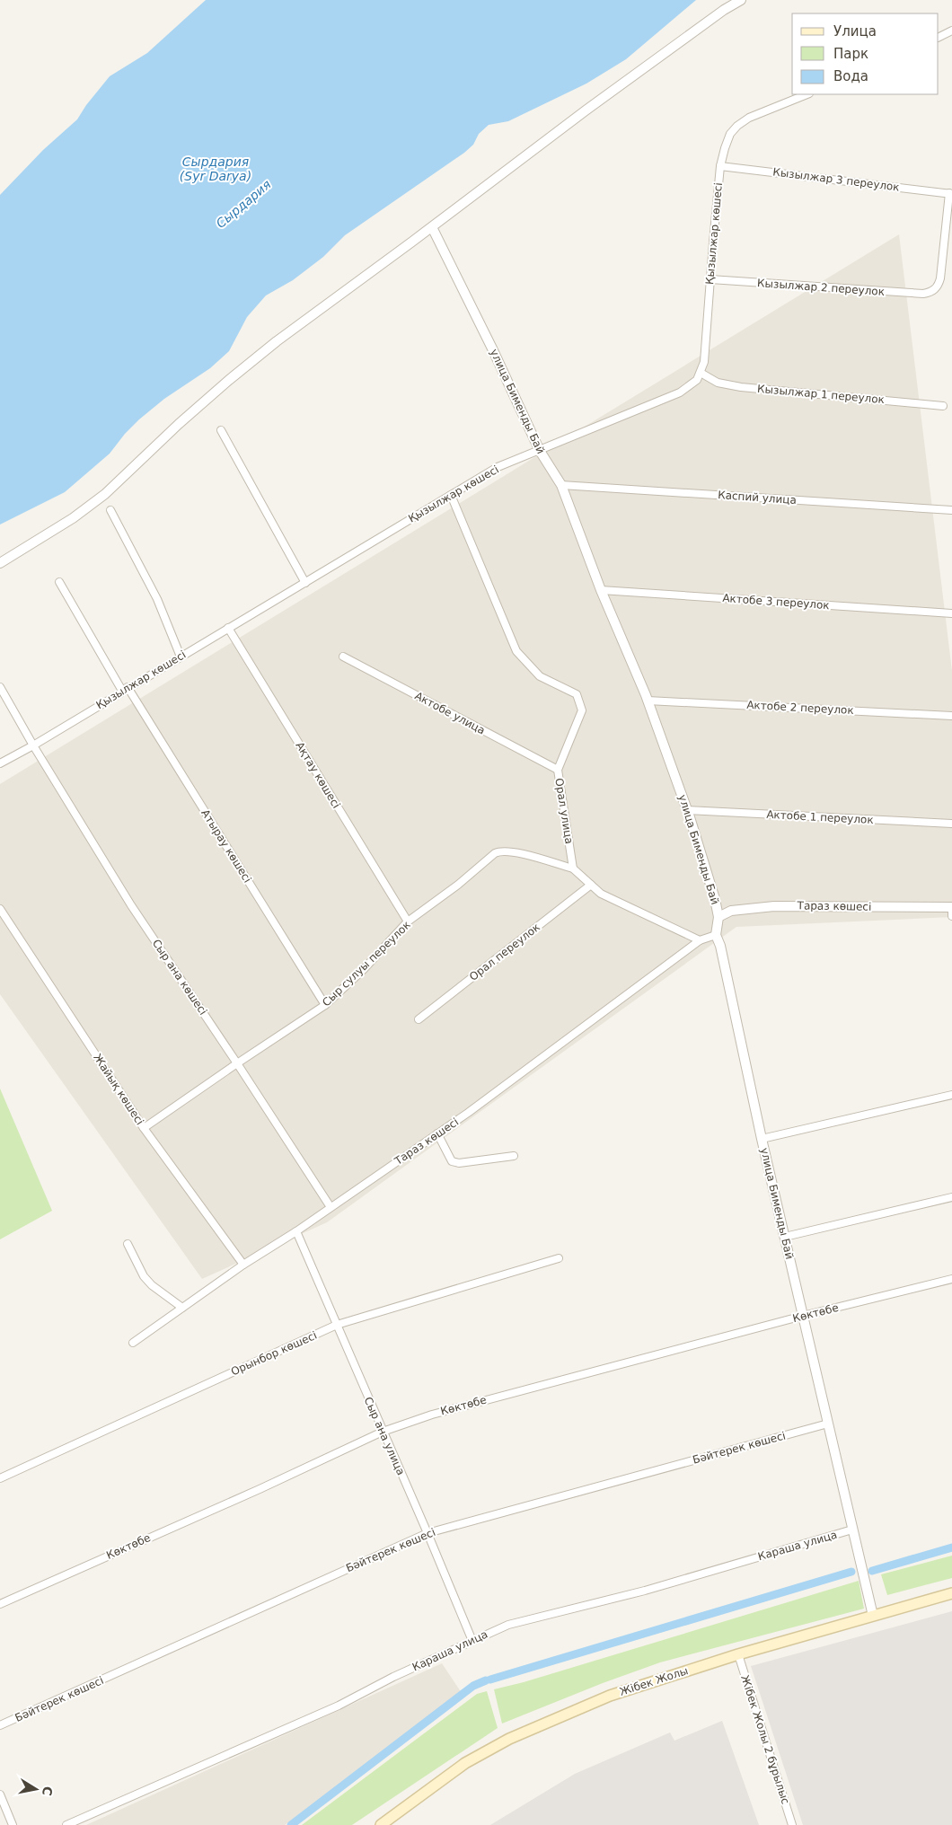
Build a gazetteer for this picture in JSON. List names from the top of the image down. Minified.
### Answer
{"streets":{"main road":["Жібек Жолы"],"street":["Кызылжар 3 переулок","Қызылжар көшесі","Кызылжар 2 переулок","Кызылжар 1 переулок","улица Бименды Бай","Каспий улица","Актобе 3 переулок","Актобе 2 переулок","Актобе улица","Ақтау көшесі","Орал улица","Актобе 1 переулок","Атырау көшесі","Тараз көшесі","Орал переулок","Сыр сулуы переулок","Сыр ана көшесі","Жайық көшесі","Көктөбе","Орынбор көшесі","Сыр ана улица","Бәйтерек көшесі","Караша улица","Жібек Жолы 2 бұрылыс"]},"crossings":[["Кызылжар 3 переулок","Қызылжар көшесі"],["Кызылжар 3 переулок","Кызылжар 2 переулок"],["Қызылжар көшесі","Кызылжар 2 переулок"],["Қызылжар көшесі","Кызылжар 1 переулок"],["Қызылжар көшесі","улица Бименды Бай"],["Қызылжар көшесі","Ақтау көшесі"],["Қызылжар көшесі","Орал улица"],["Қызылжар көшесі","Атырау көшесі"],["Қызылжар көшесі","Сыр ана көшесі"],["улица Бименды Бай","Каспий улица"],["улица Бименды Бай","Актобе 3 переулок"],["улица Бименды Бай","Актобе 2 переулок"],["улица Бименды Бай","Актобе 1 переулок"],["улица Бименды Бай","Тараз көшесі"],["улица Бименды Бай","Көктөбе"],["улица Бименды Бай","Бәйтерек көшесі"],["улица Бименды Бай","Караша улица"],["улица Бименды Бай","Жібек Жолы"],["Актобе улица","Орал улица"],["Ақтау көшесі","Сыр сулуы переулок"],["Орал улица","Сыр сулуы переулок"],["Атырау көшесі","Сыр сулуы переулок"],["Тараз көшесі","Сыр ана көшесі"],["Тараз көшесі","Жайық көшесі"],["Тараз көшесі","Сыр ана улица"],["Сыр сулуы переулок","Сыр ана көшесі"],["Сыр сулуы переулок","Жайық көшесі"],["Көктөбе","Сыр ана улица"],["Орынбор көшесі","Сыр ана улица"],["Сыр ана улица","Бәйтерек көшесі"],["Сыр ана улица","Караша улица"],["Жібек Жолы","Жібек Жолы 2 бұрылыс"]],"water":["Сырдария (Syr Darya)","Сырдария"],"legend":["Улица","Парк","Вода"],"north":"right"}
